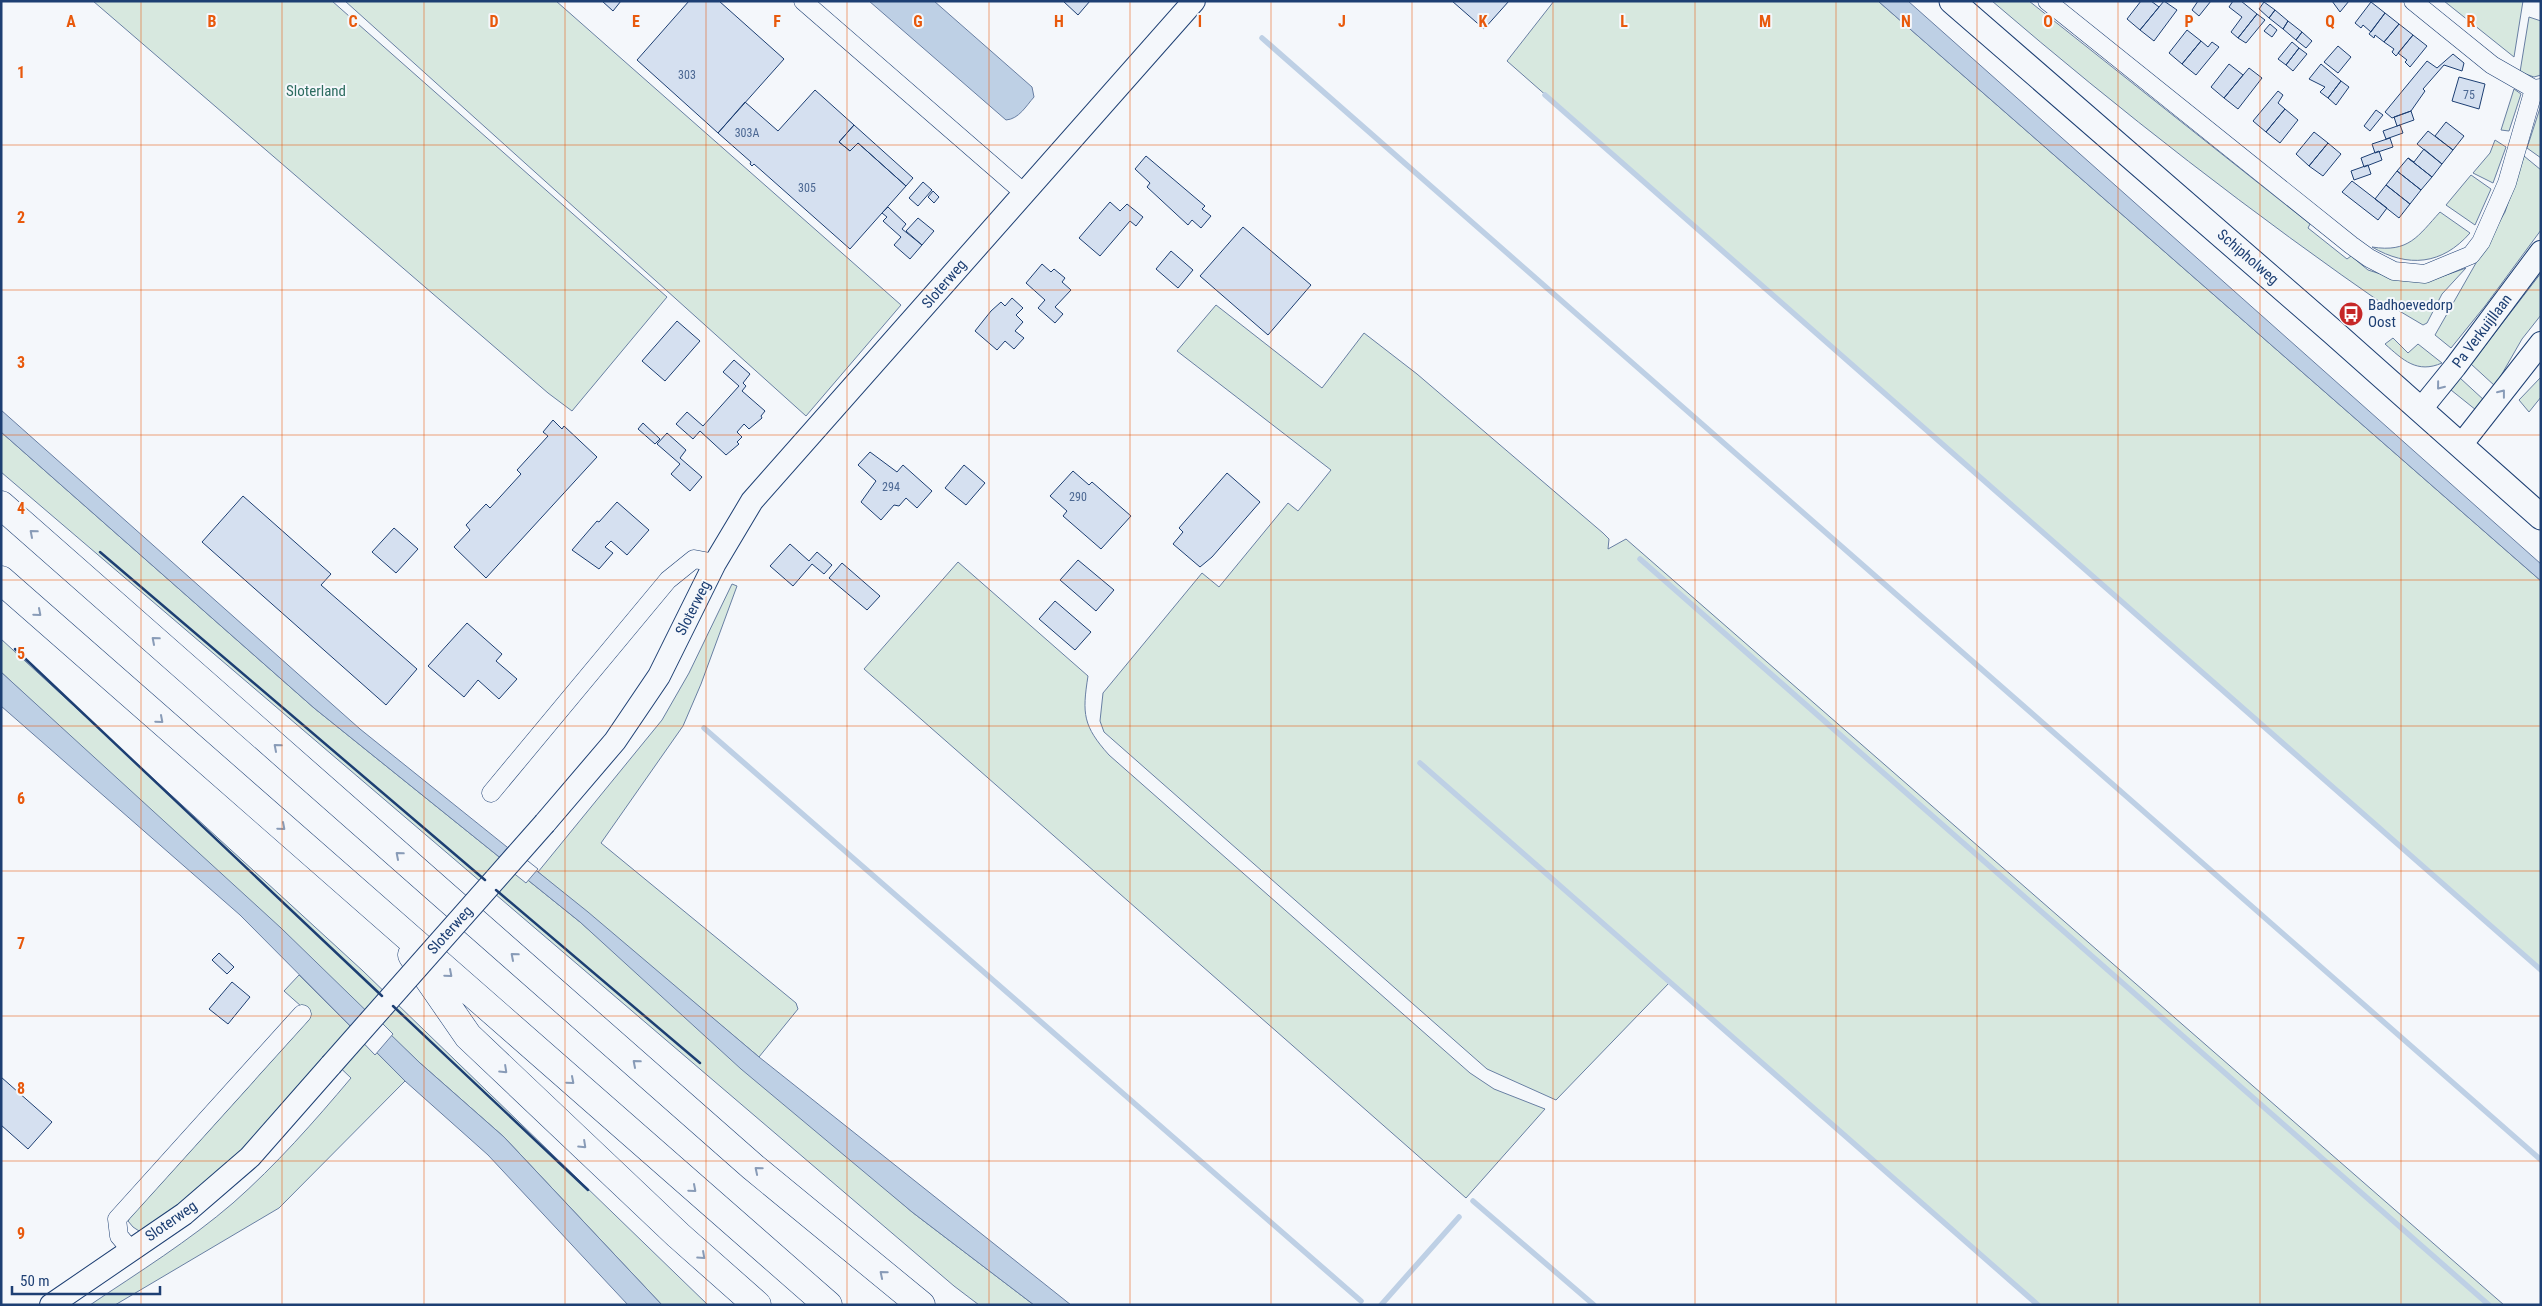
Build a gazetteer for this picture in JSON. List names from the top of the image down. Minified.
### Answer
{"streets":{"main road":["Schipholweg"],"street":["Sloterweg","Pa Verkuijllaan"]},"crossings":[["Schipholweg","Pa Verkuijllaan"]],"parks":["Sloterland"],"places":{"bus stop":["Badhoevedorp Oost"]},"house_numbers":["303","75","303A","305","294","290"],"scale_bar":"50 m","grid":{"columns":["A","B","C","D","E","F","G","H","I","J","K","L","M","N","O","P","Q","R"],"rows":["1","2","3","4","5","6","7","8","9"]}}
